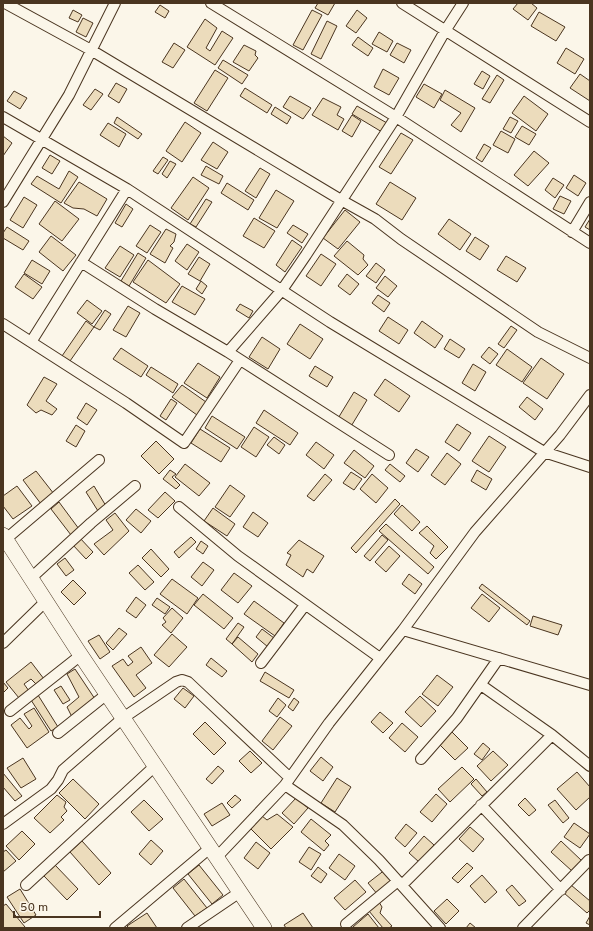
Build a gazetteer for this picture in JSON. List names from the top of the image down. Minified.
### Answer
{"scale_bar":"50 m"}
